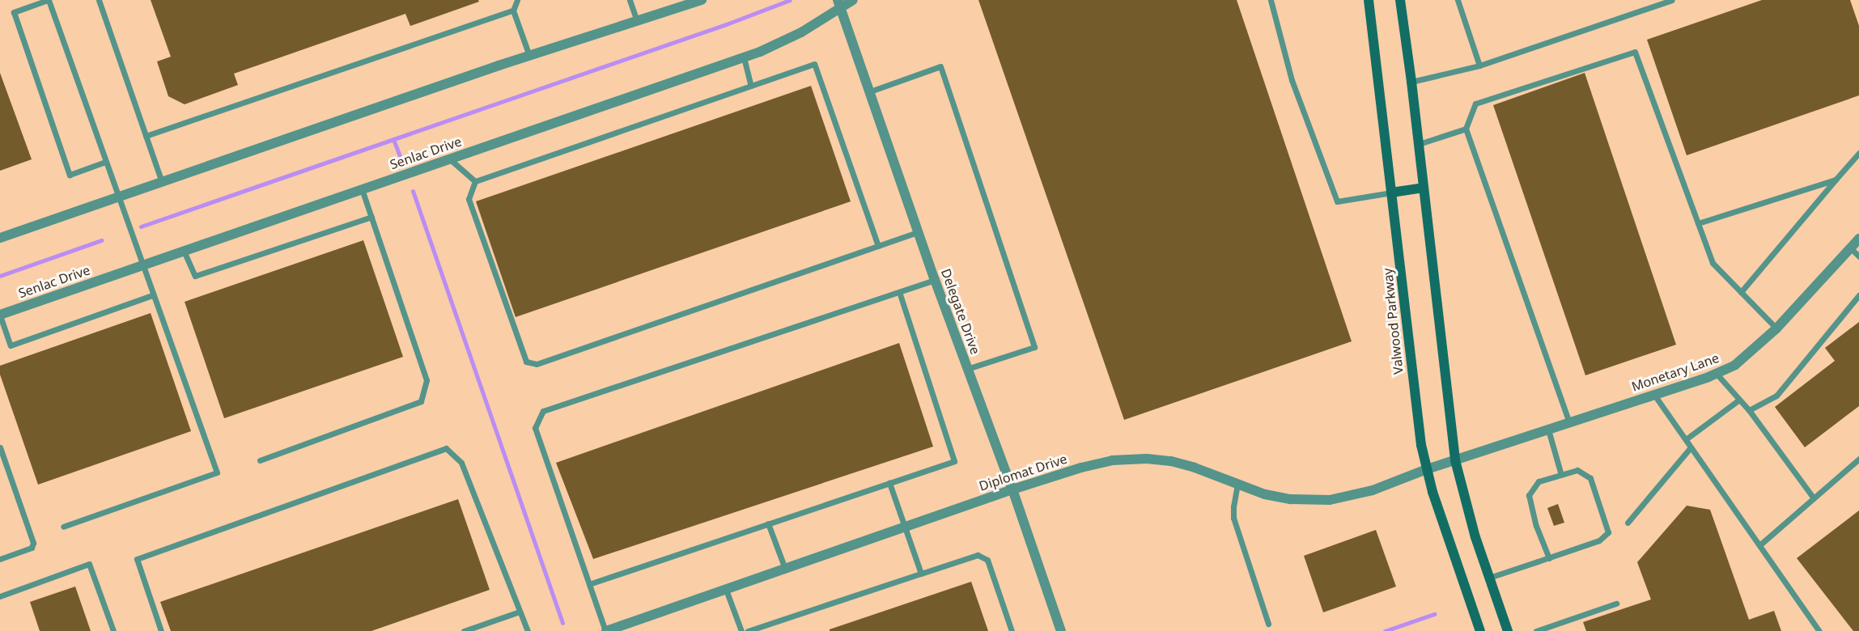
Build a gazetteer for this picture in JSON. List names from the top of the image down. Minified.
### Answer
{"streets":{"main road":["Valwood Parkway"],"street":["Senlac Drive","Delegate Drive","Monetary Lane","Diplomat Drive"]},"crossings":[["Senlac Drive","Delegate Drive"],["Delegate Drive","Diplomat Drive"],["Valwood Parkway","Diplomat Drive"],["Monetary Lane","Diplomat Drive"]]}
